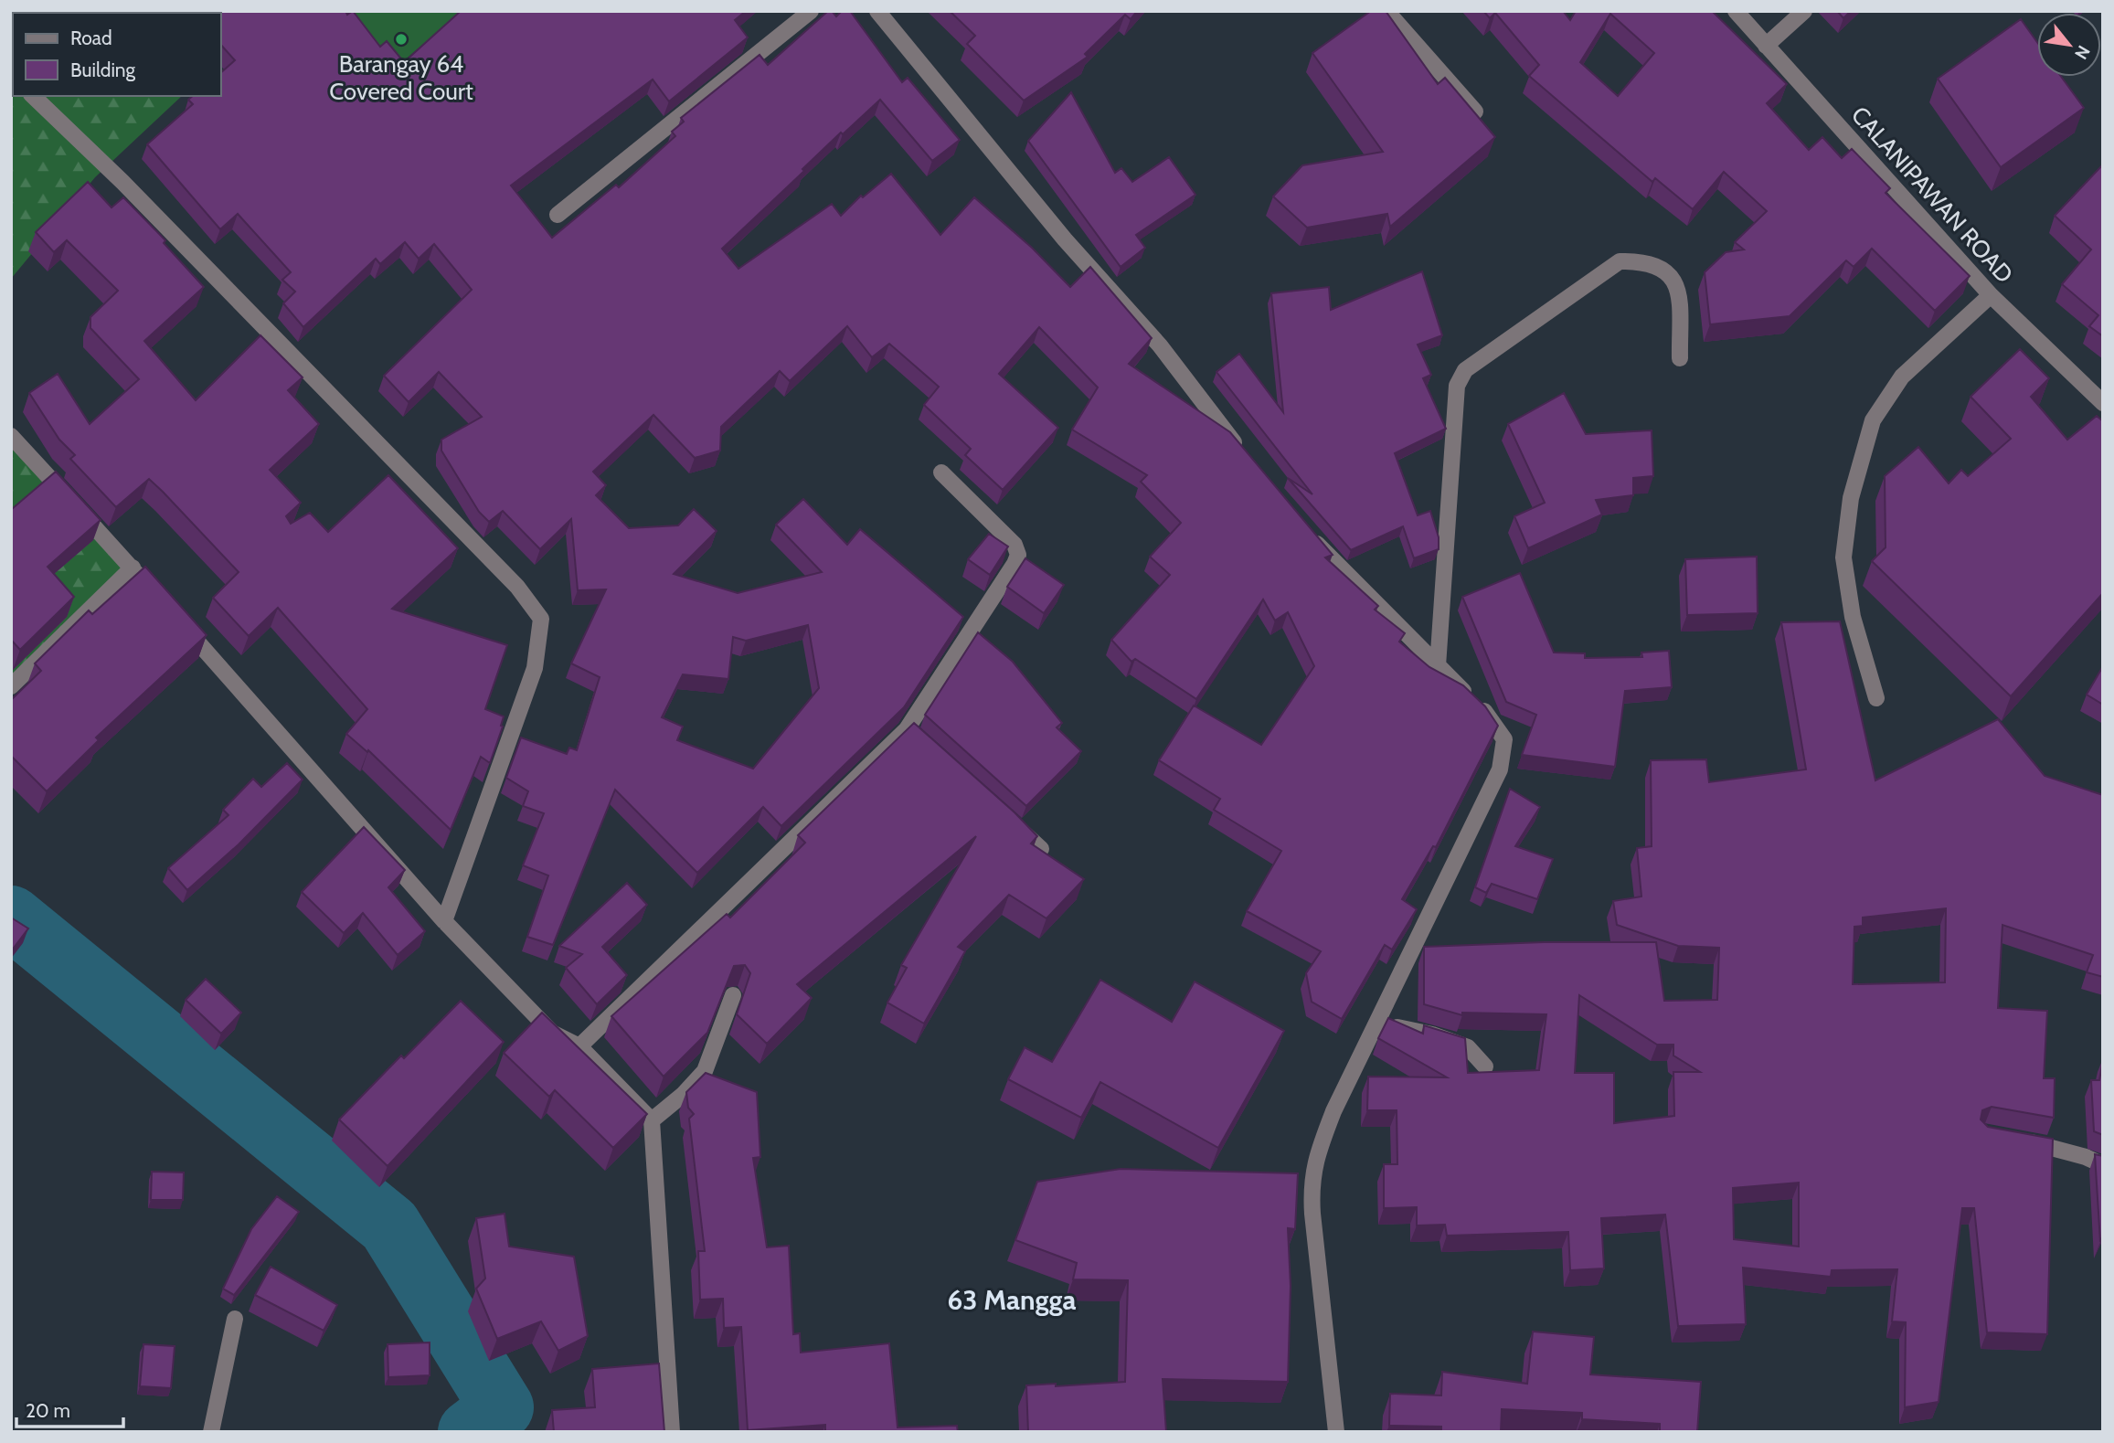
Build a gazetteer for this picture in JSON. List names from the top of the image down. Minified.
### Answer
{"streets":{"street":["CALANIPAWAN ROAD"]},"districts":["63 Mangga"],"places":["Barangay 64 Covered Court"],"legend":["Road","Building"],"scale_bar":"20 m","north":"bottom right"}
